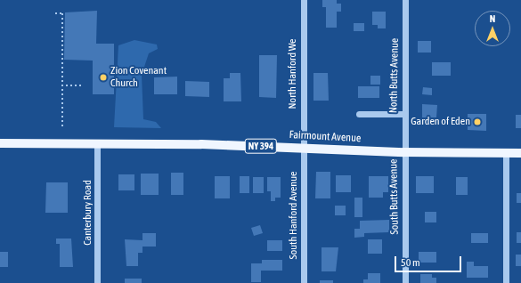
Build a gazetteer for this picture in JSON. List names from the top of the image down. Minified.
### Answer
{"streets":{"main road":["Fairmount Avenue","NY 394"],"street":["North Hanford We","North Butts Avenue","South Butts Avenue","Canterbury Road","South Hanford Avenue"]},"crossings":[["North Hanford We","Fairmount Avenue"],["North Hanford We","South Hanford Avenue"],["North Butts Avenue","Fairmount Avenue"],["North Butts Avenue","South Butts Avenue"],["Fairmount Avenue","South Butts Avenue"],["Fairmount Avenue","Canterbury Road"],["Fairmount Avenue","South Hanford Avenue"]],"places":["Zion Covenant Church","Garden of Eden"],"scale_bar":"50 m","north":"top"}
